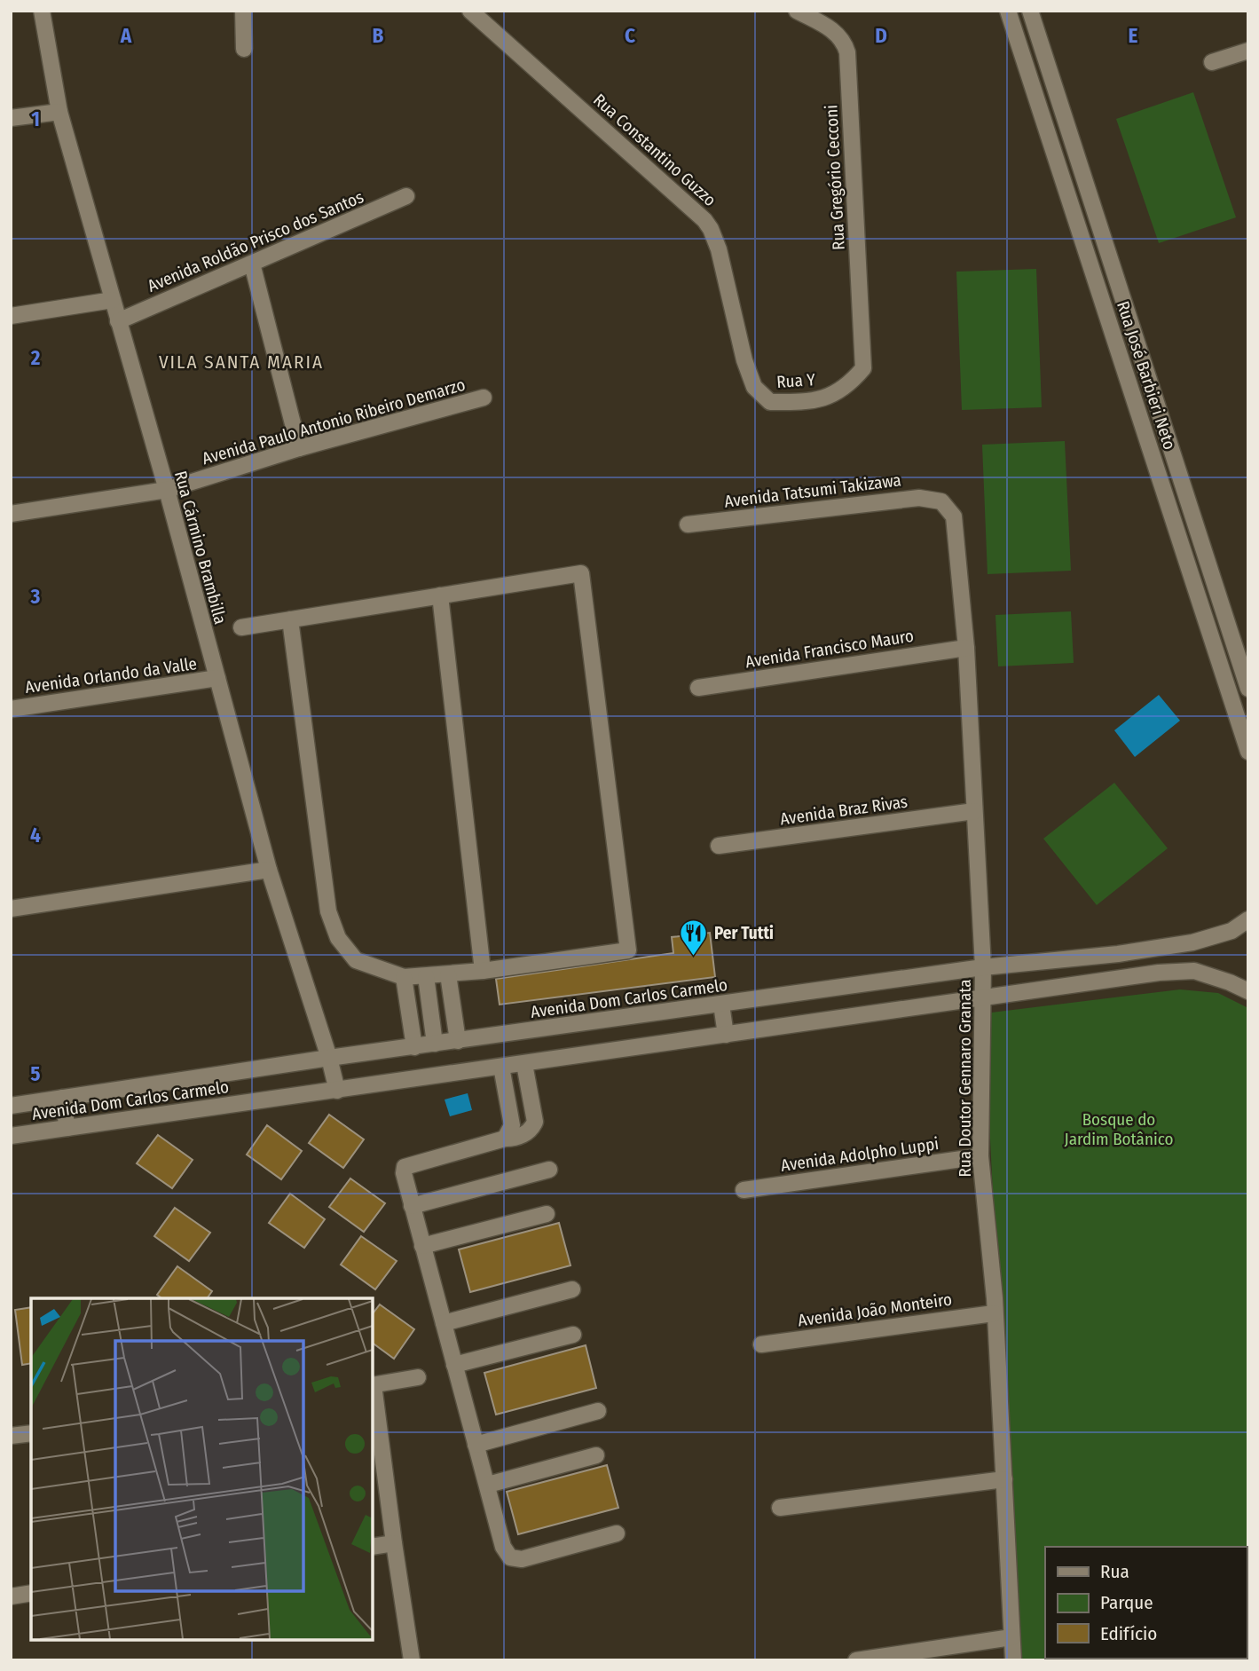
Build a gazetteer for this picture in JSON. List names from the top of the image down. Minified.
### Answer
{"streets":{"street":["Rua Constantino Guzzo","Rua Gregório Cecconi","Avenida Roldão Prisco dos Santos","Rua José Barbieri Neto","Rua Y","Avenida Paulo Antonio Ribeiro Demarzo","Avenida Tatsumi Takizawa","Rua Cármino Brambilla","Avenida Francisco Mauro","Avenida Orlando da Valle","Avenida Braz Rivas","Avenida Dom Carlos Carmelo","Rua Doutor Gennaro Granata","Avenida Adolpho Luppi","Avenida João Monteiro"]},"crossings":[["Rua Constantino Guzzo","Rua Y"],["Rua Gregório Cecconi","Rua Y"],["Avenida Roldão Prisco dos Santos","Rua Cármino Brambilla"],["Avenida Paulo Antonio Ribeiro Demarzo","Rua Cármino Brambilla"],["Avenida Tatsumi Takizawa","Rua Doutor Gennaro Granata"],["Rua Cármino Brambilla","Avenida Orlando da Valle"],["Rua Cármino Brambilla","Avenida Dom Carlos Carmelo"],["Avenida Francisco Mauro","Rua Doutor Gennaro Granata"],["Avenida Braz Rivas","Rua Doutor Gennaro Granata"],["Avenida Dom Carlos Carmelo","Rua Doutor Gennaro Granata"],["Rua Doutor Gennaro Granata","Avenida Adolpho Luppi"],["Rua Doutor Gennaro Granata","Avenida João Monteiro"]],"districts":["VILA SANTA MARIA"],"parks":["Bosque do Jardim Botânico"],"places":{"restaurant":["Per Tutti"]},"legend":["Rua","Parque","Edifício"],"grid":{"columns":["A","B","C","D","E"],"rows":["1","2","3","4","5"]}}
